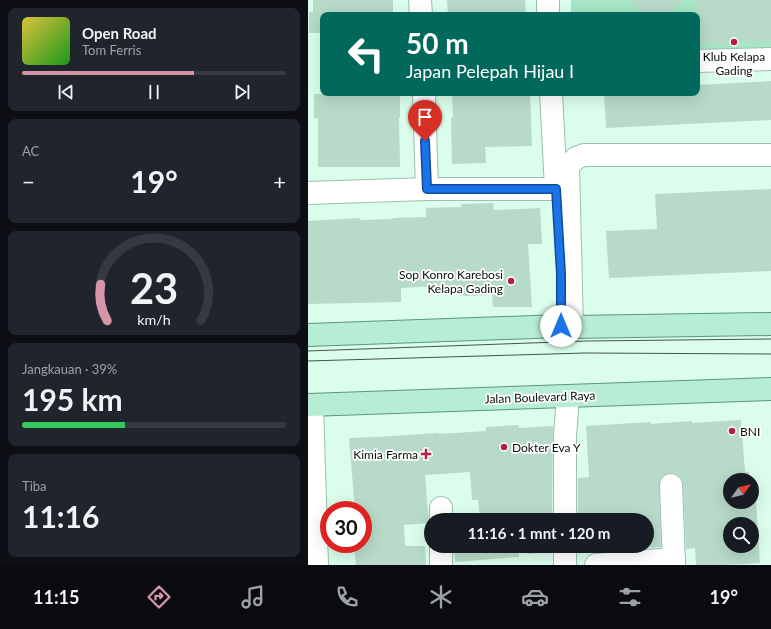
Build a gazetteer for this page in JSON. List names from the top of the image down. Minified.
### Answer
{"streets":{"main road":["Jalan Boulevard Raya"]},"places":{"other":["Klub Kelapa Gading","Sop Konro Karebosi Kelapa Gading","BNI","Dokter Eva Y"],"health":["Kimia Farma"]},"north":"top right","page":{"turn":["50 m","Japan Pelepah Hijau I"],"song":["Open Road","Tom Ferris"],"tile":["AC",["Jangkauan · 39%","195 km"],["Tiba","11:16"]],"heat":["−","19°","+"],"limit":"30","trip":"11:16 · 1 mnt · 120 m","tabs":["11:15","19°"],"gauge":["23","km/h"]}}
